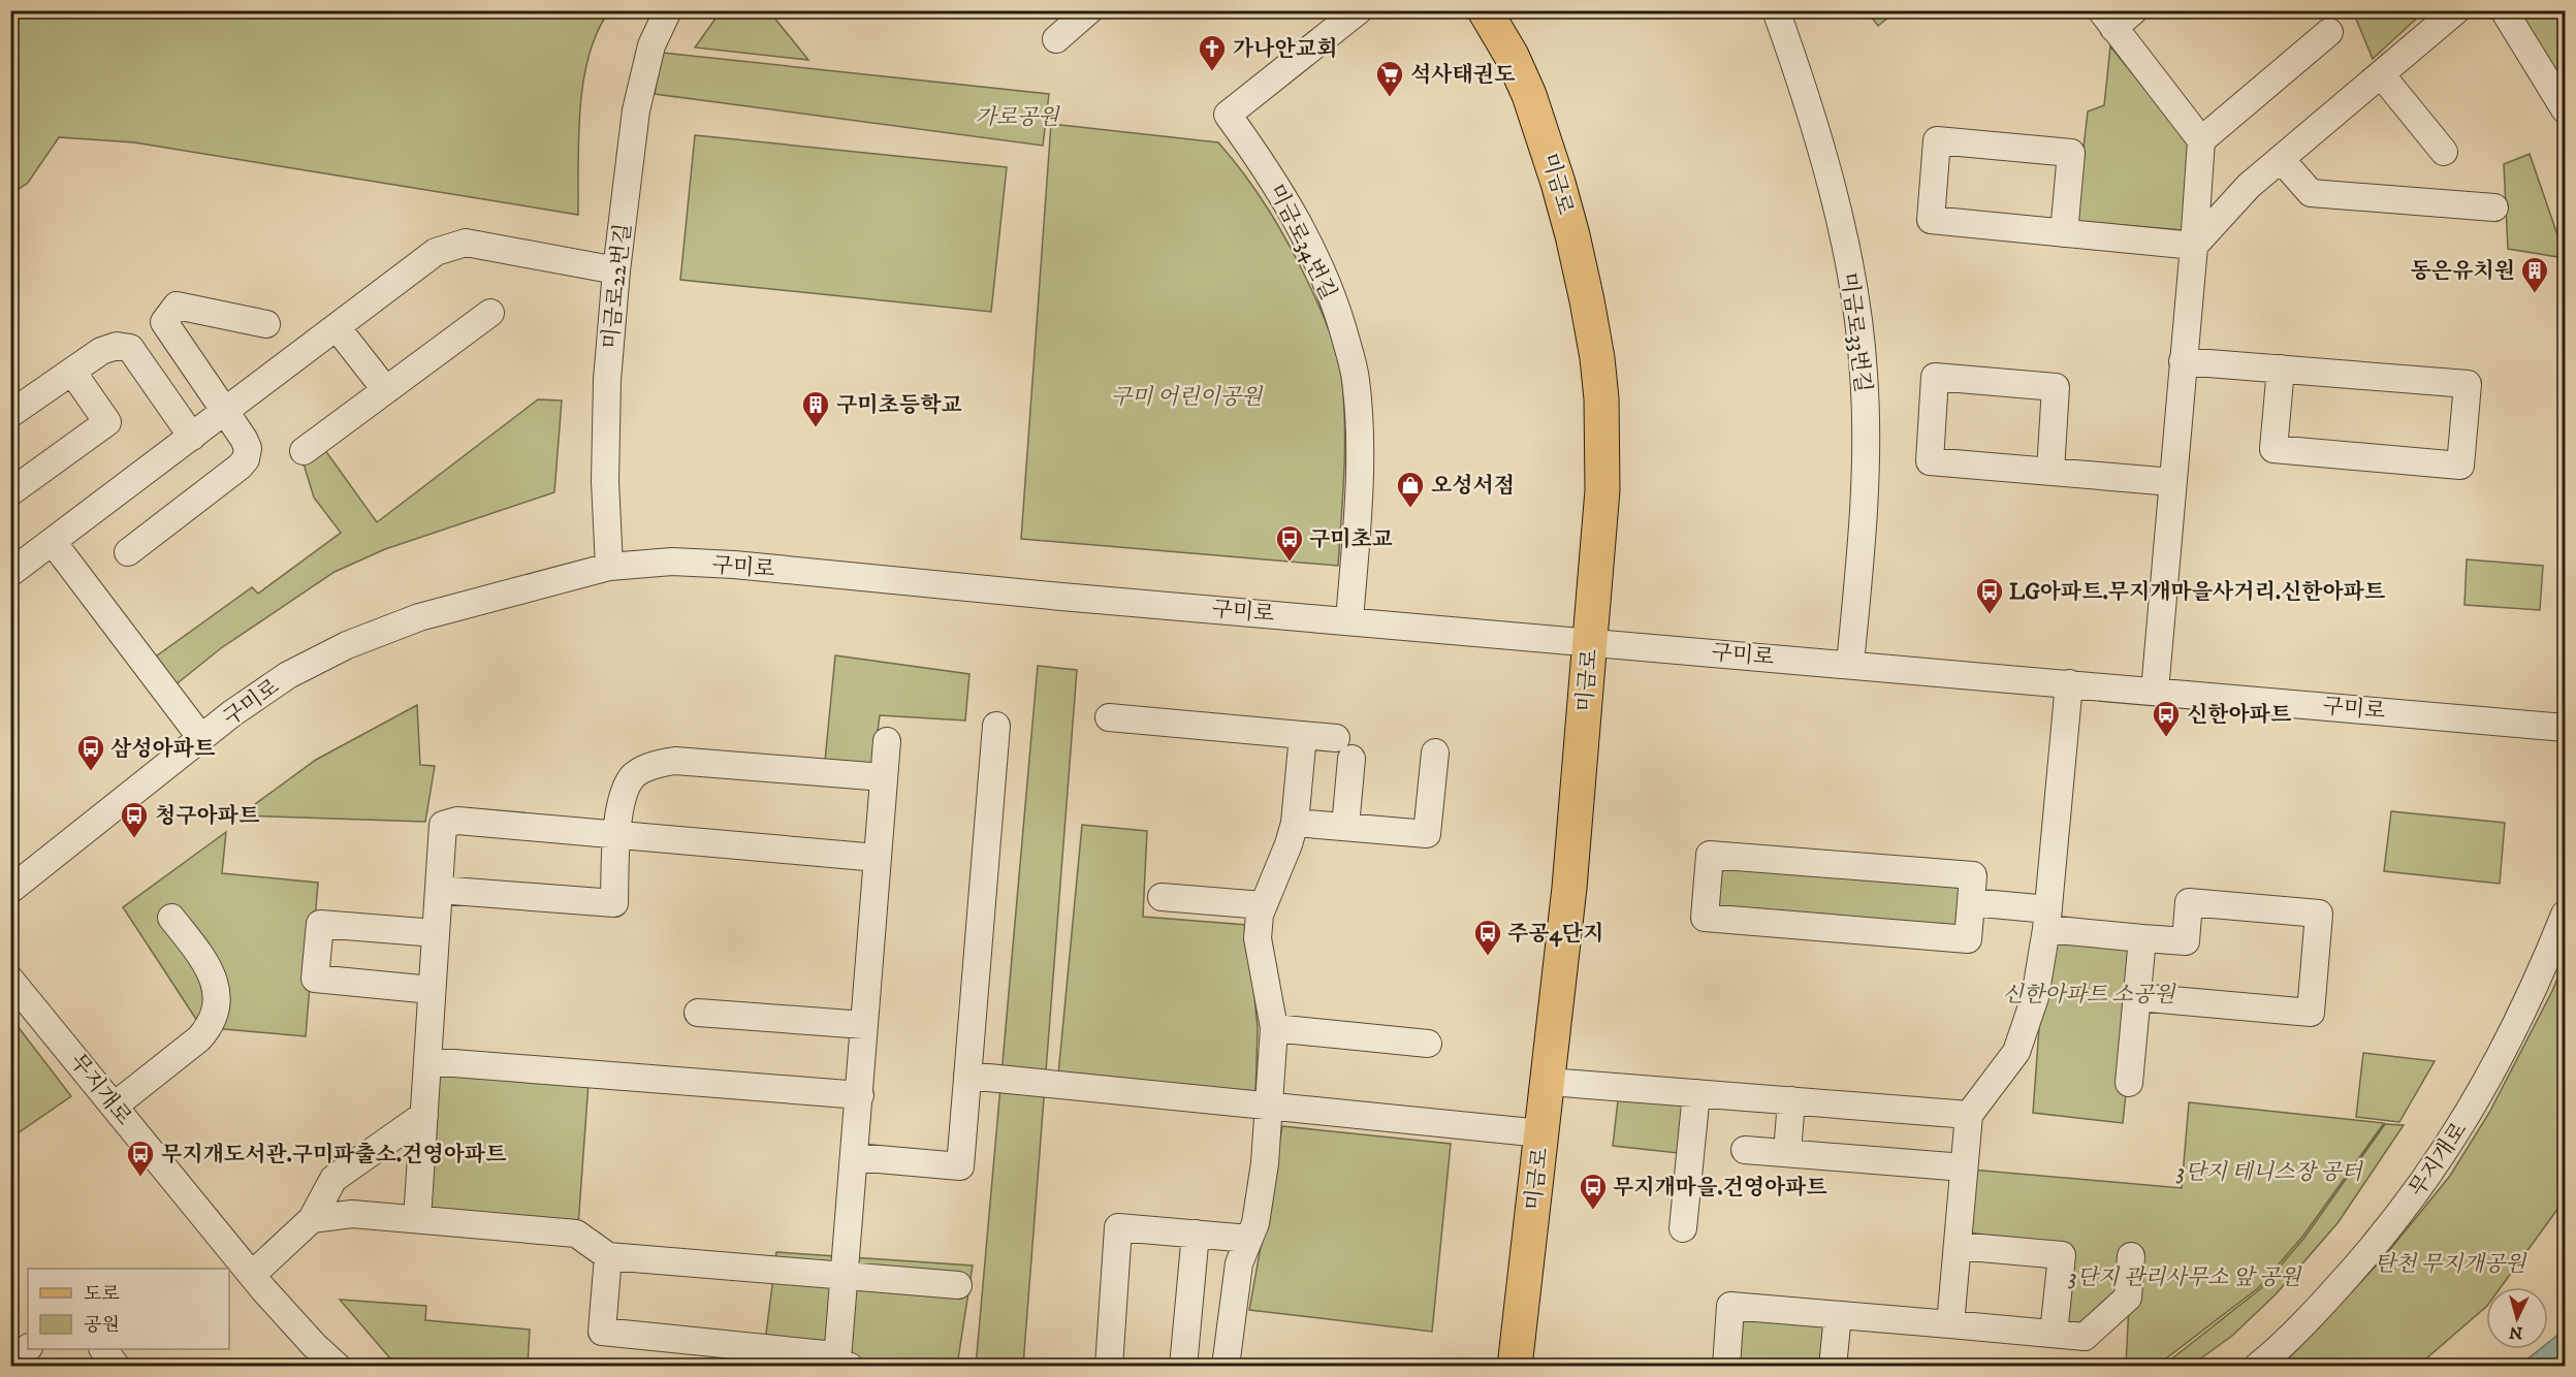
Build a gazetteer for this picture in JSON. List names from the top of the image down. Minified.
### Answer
{"streets":{"main road":["미금로"],"street":["미금로34번길","미금로22번길","미금로33번길","구미로","무지개로"]},"crossings":[["미금로","구미로"],["미금로34번길","구미로"],["미금로22번길","구미로"],["미금로33번길","구미로"]],"parks":["가로공원","구미 어린이공원","신한아파트 소공원","3단지 테니스장 공터","탄천 무지개공원","3단지 관리사무소 앞 공원"],"places":{"church":["가나안교회"],"supermarket":["석사태권도"],"building":["동은유치원","구미초등학교"],"shop":["오성서점"],"bus stop":["구미초교","LG아파트.무지개마을사거리.신한아파트","신한아파트","삼성아파트","청구아파트","주공4단지","무지개도서관.구미파출소.건영아파트","무지개마을.건영아파트"]},"legend":["도로","공원"],"north":"bottom"}
